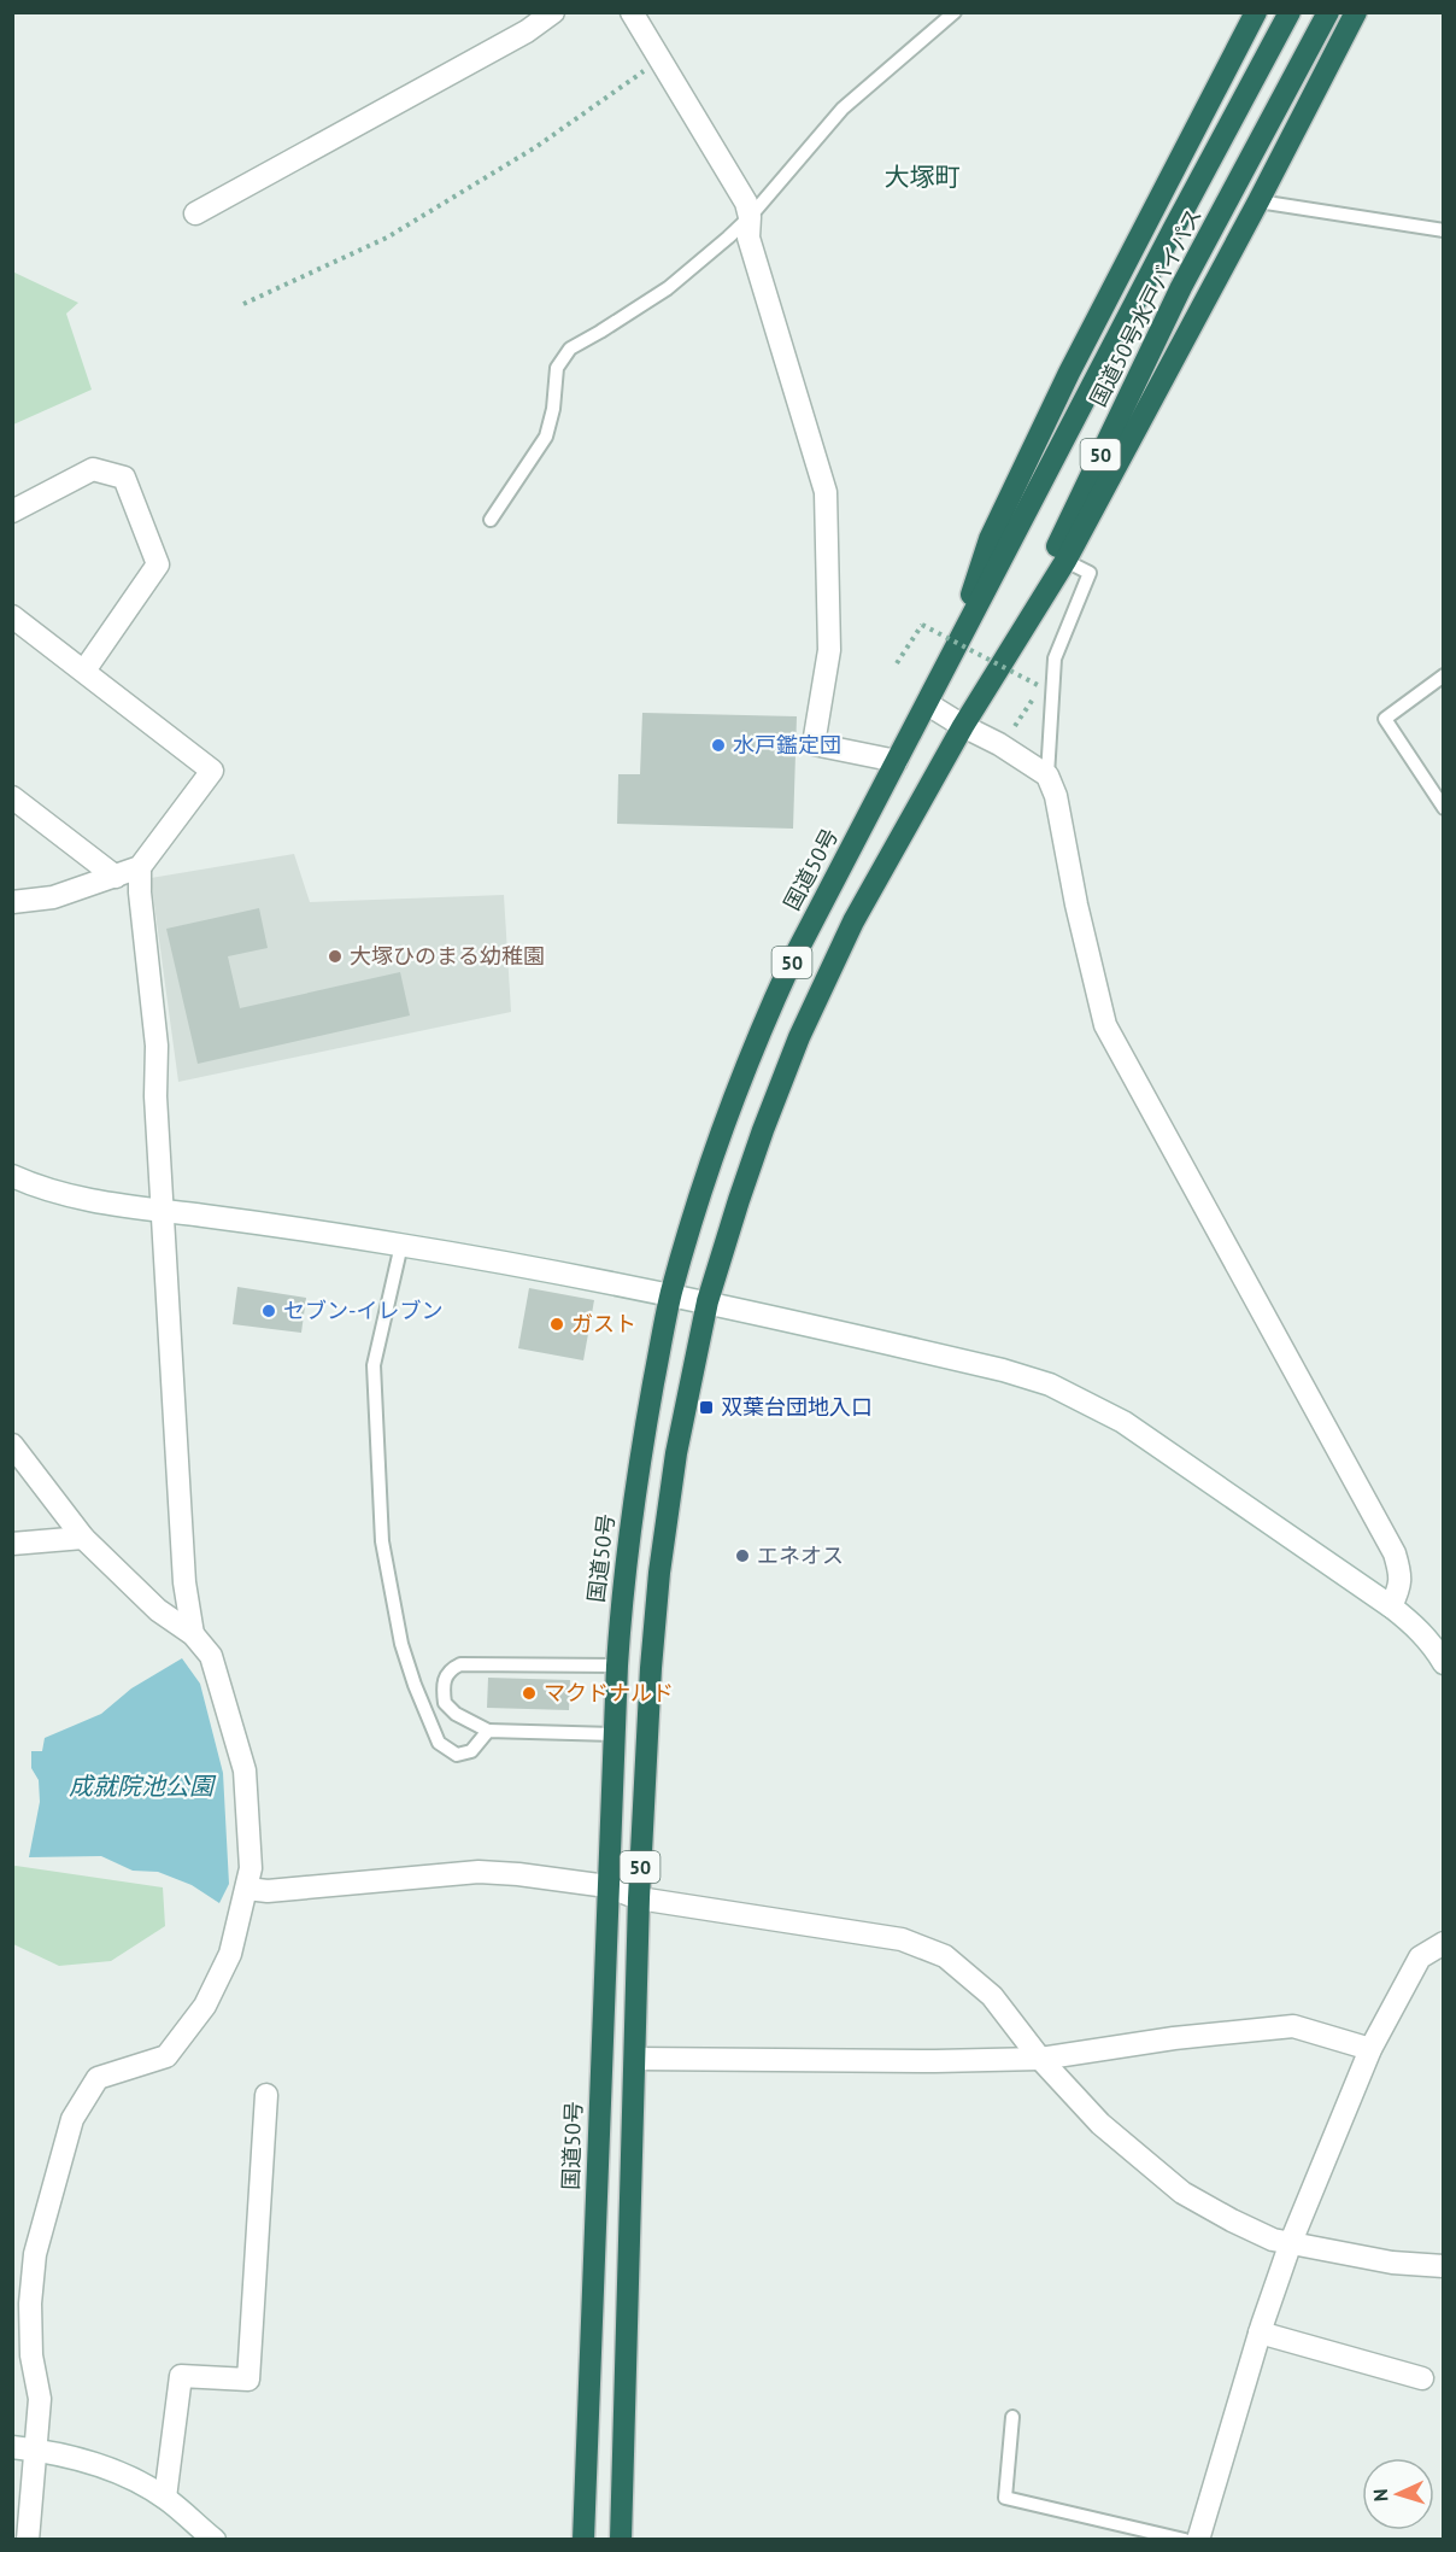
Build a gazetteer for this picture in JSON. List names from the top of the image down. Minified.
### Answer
{"streets":{"highway":["国道50号水戸バイパス","50","国道50号"]},"crossings":[["国道50号水戸バイパス","50"],["国道50号水戸バイパス","国道50号"]],"districts":["大塚町"],"water":["成就院池公園"],"places":{"other":["水戸鑑定団","大塚ひのまる幼稚園","セブン-イレブン","ガスト","エネオス","マクドナルド"],"transit":["双葉台団地入口"]},"north":"left"}
